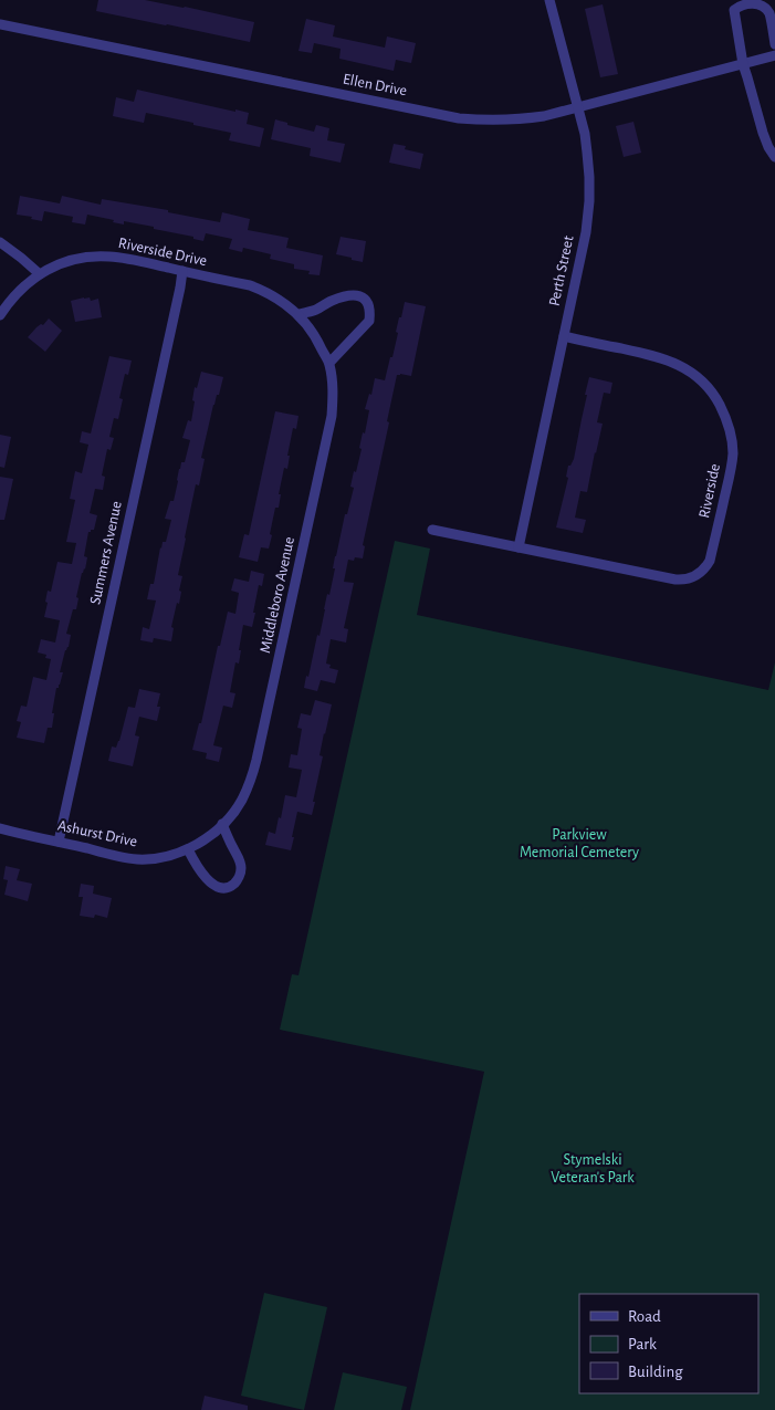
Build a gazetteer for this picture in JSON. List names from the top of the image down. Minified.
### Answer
{"streets":{"street":["Ellen Drive","Riverside Drive","Perth Street","Riverside","Summers Avenue","Middleboro Avenue","Ashurst Drive"]},"crossings":[["Ellen Drive","Perth Street"],["Riverside Drive","Summers Avenue"],["Riverside Drive","Middleboro Avenue"],["Perth Street","Riverside"],["Summers Avenue","Ashurst Drive"],["Middleboro Avenue","Ashurst Drive"]],"parks":["Parkview Memorial Cemetery","Stymelski Veteran's Park"],"legend":["Road","Park","Building"]}
